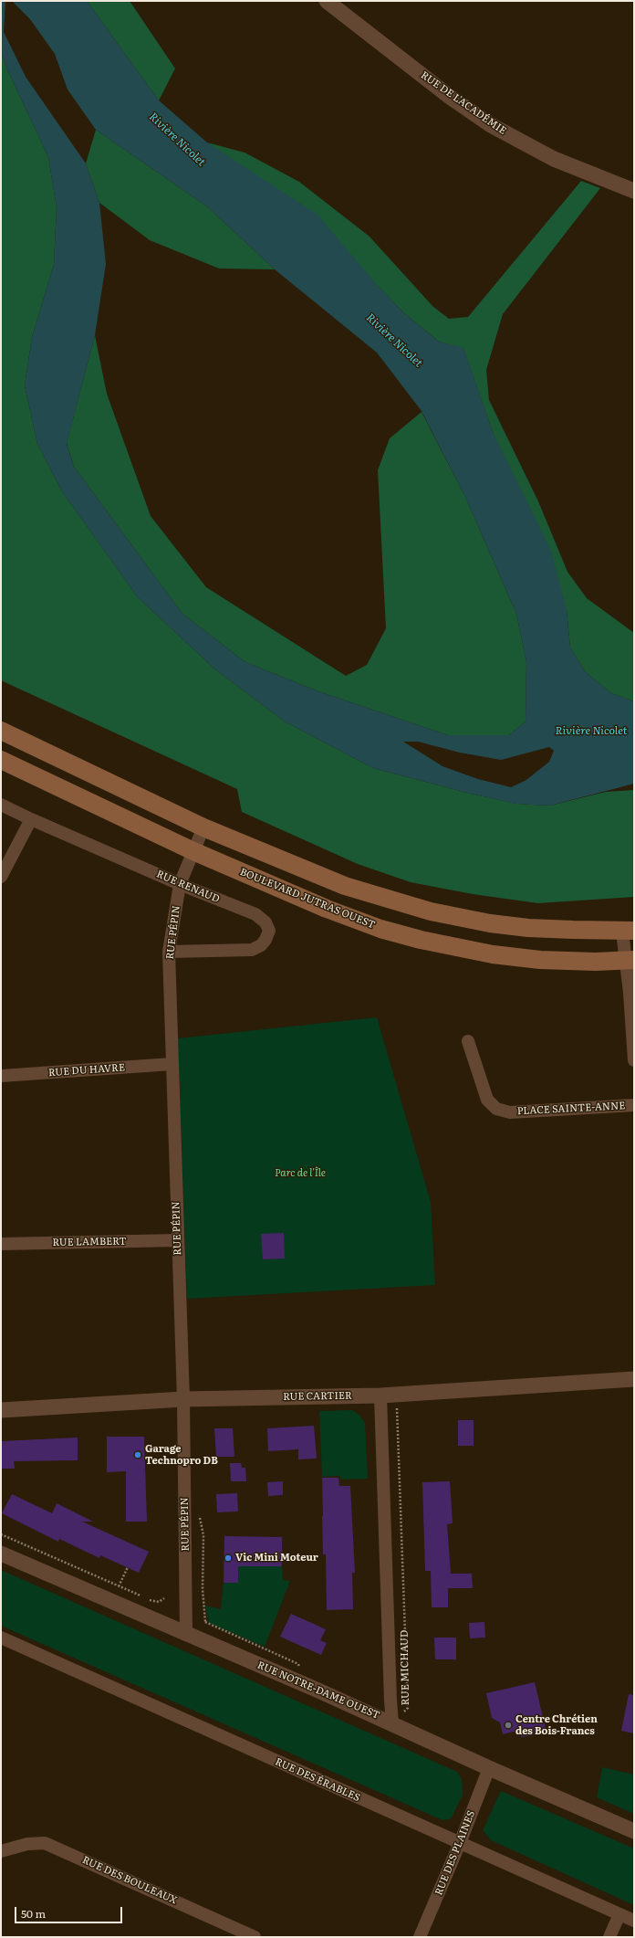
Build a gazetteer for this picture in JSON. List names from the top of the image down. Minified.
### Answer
{"streets":{"main road":["BOULEVARD JUTRAS OUEST"],"street":["RUE DE L'ACADÉMIE","RUE RENAUD","RUE PÉPIN","RUE DU HAVRE","PLACE SAINTE-ANNE","RUE LAMBERT","RUE CARTIER","RUE MICHAUD","RUE NOTRE-DAME OUEST","RUE DES ÉRABLES","RUE DES PLAINES","RUE DES BOULEAUX"]},"crossings":[["RUE RENAUD","RUE PÉPIN"],["BOULEVARD JUTRAS OUEST","RUE PÉPIN"],["RUE PÉPIN","RUE DU HAVRE"],["RUE PÉPIN","RUE LAMBERT"],["RUE PÉPIN","RUE CARTIER"],["RUE PÉPIN","RUE NOTRE-DAME OUEST"],["RUE CARTIER","RUE MICHAUD"],["RUE MICHAUD","RUE NOTRE-DAME OUEST"],["RUE NOTRE-DAME OUEST","RUE DES PLAINES"],["RUE DES ÉRABLES","RUE DES PLAINES"]],"water":["Rivière Nicolet"],"parks":["Parc de l'Île"],"places":["Garage Technopro DB","Vic Mini Moteur","Centre Chrétien des Bois-Francs"],"scale_bar":"50 m"}
